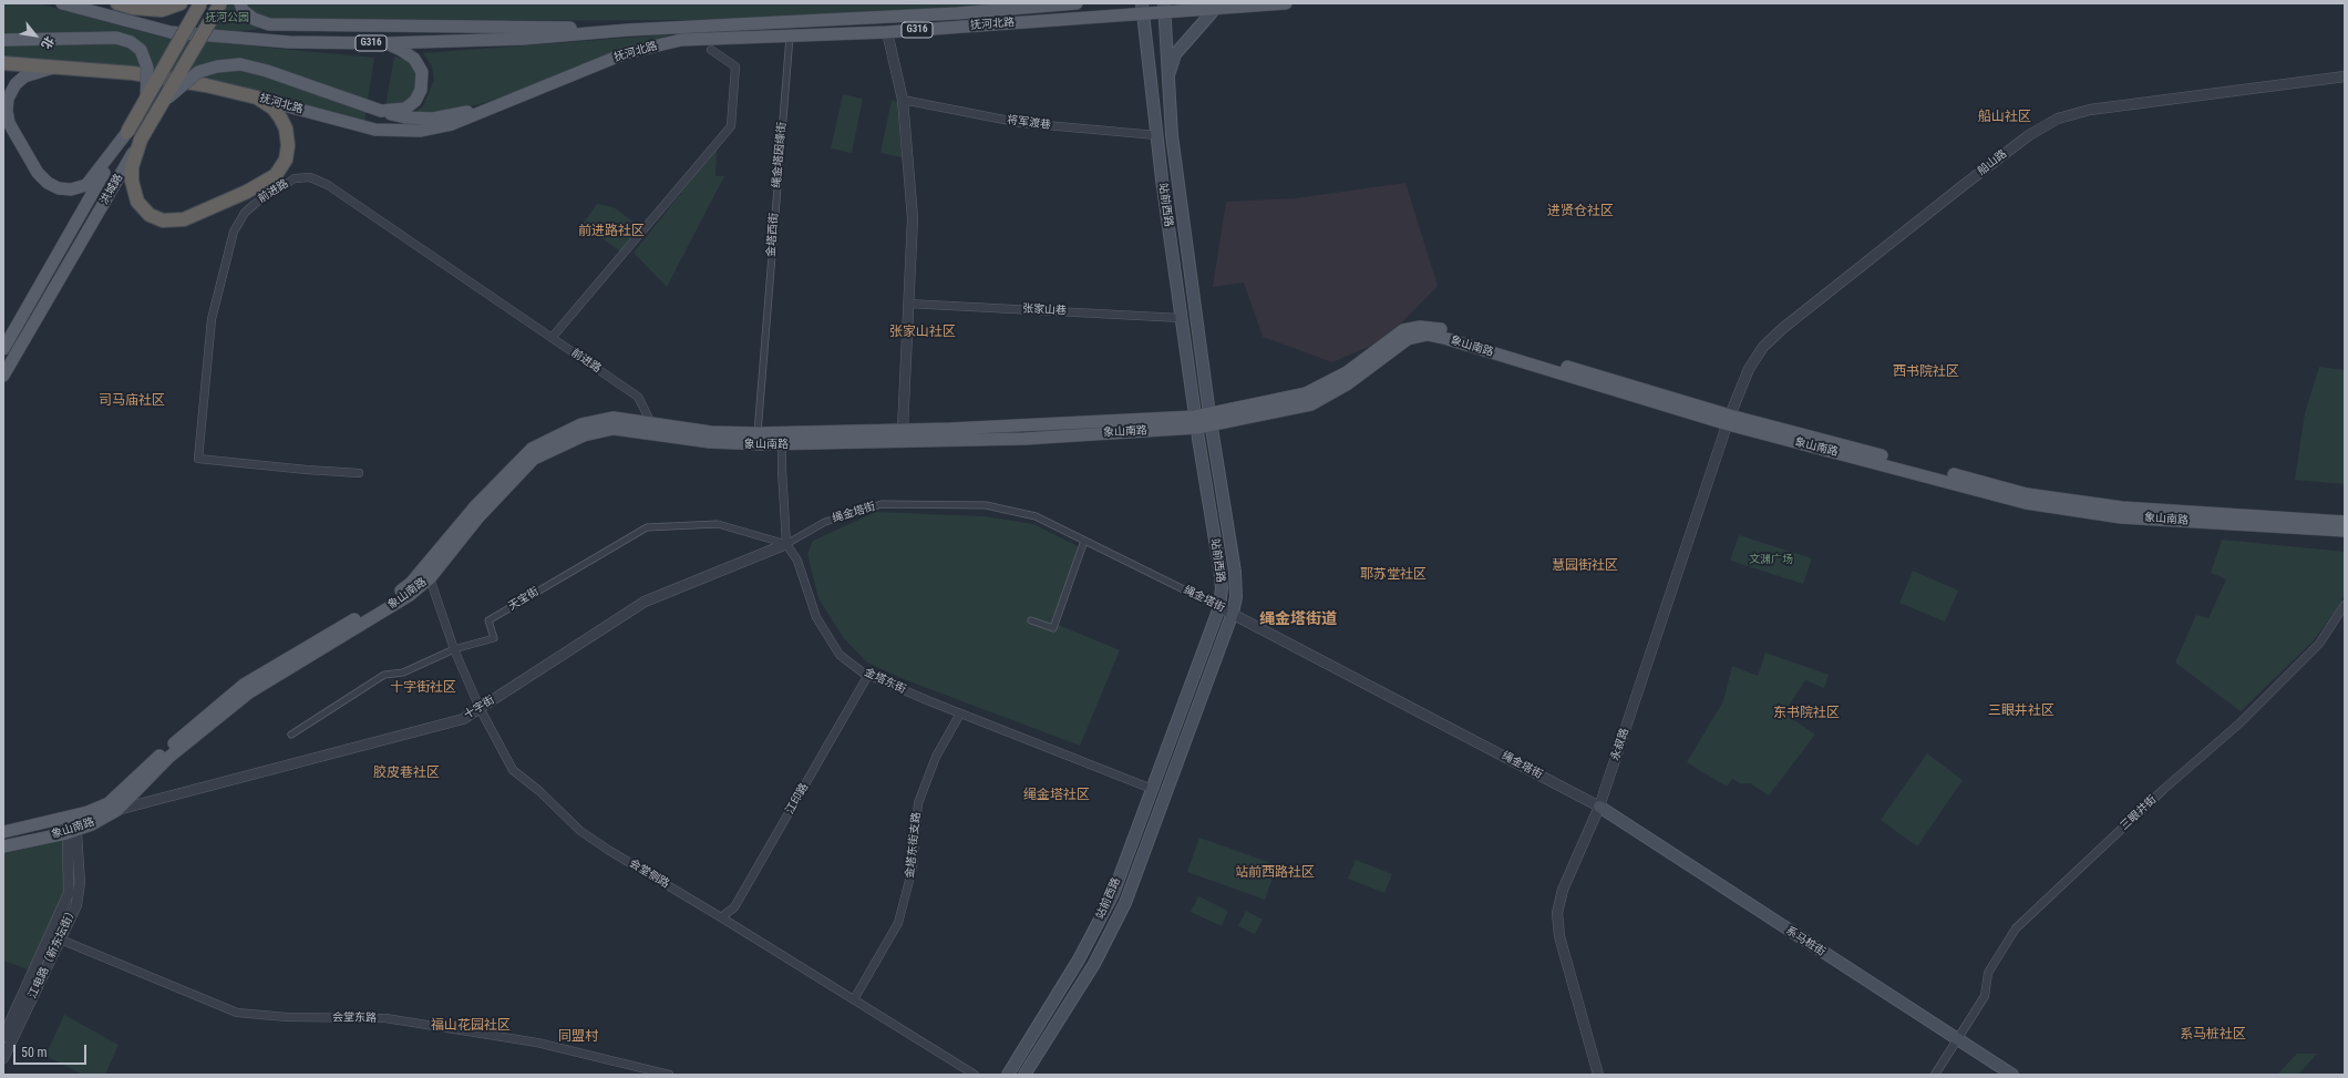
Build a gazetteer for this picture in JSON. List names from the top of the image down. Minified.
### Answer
{"streets":{"highway":["抚河北路","洪城路"],"main road":["G316","站前西路","象山南路","系马桩街"],"street":["将军渡巷","船山路","前进路","金塔西街","张家山巷","绳金塔街","天宝街","金塔东街","十字街","永叔路","江印路","三眼井街","金塔东街支路","会堂侧路","江电路（新东坛街）","会堂东路"]},"crossings":[["抚河北路","站前西路"],["抚河北路","金塔西街"],["将军渡巷","站前西路"],["船山路","象山南路"],["船山路","永叔路"],["前进路","象山南路"],["站前西路","张家山巷"],["站前西路","象山南路"],["站前西路","绳金塔街"],["站前西路","金塔东街"],["金塔西街","象山南路"],["象山南路","金塔东街"],["象山南路","十字街"],["象山南路","永叔路"],["象山南路","会堂侧路"],["象山南路","江电路（新东坛街）"],["绳金塔街","天宝街"],["绳金塔街","金塔东街"],["绳金塔街","十字街"],["绳金塔街","永叔路"],["绳金塔街","系马桩街"],["天宝街","金塔东街"],["天宝街","十字街"],["天宝街","会堂侧路"],["金塔东街","十字街"],["金塔东街","江印路"],["金塔东街","金塔东街支路"],["十字街","会堂侧路"],["永叔路","系马桩街"],["江印路","会堂侧路"],["三眼井街","系马桩街"],["金塔东街支路","会堂侧路"],["江电路（新东坛街）","会堂东路"]],"districts":["船山社区","进贤仓社区","前进路社区","张家山社区","西书院社区","司马庙社区","慧园街社区","耶苏堂社区","绳金塔街道","十字街社区","三眼井社区","东书院社区","胶皮巷社区","绳金塔社区","站前西路社区","福山花园社区","系马桩社区","同盟村"],"parks":["抚河公园","文渊广场"],"scale_bar":"50 m","north":"bottom right"}
